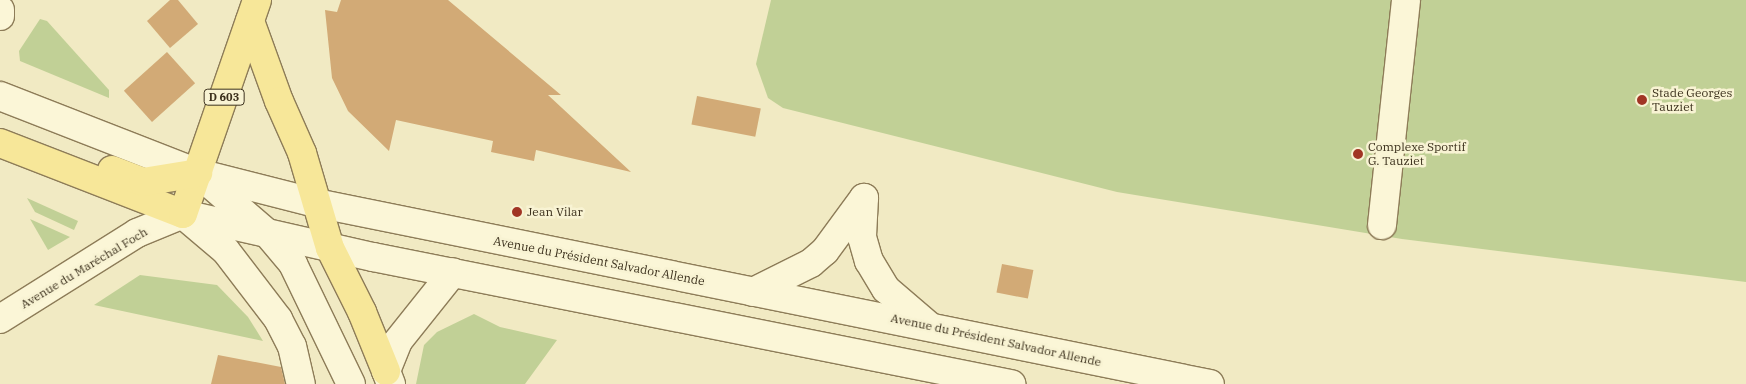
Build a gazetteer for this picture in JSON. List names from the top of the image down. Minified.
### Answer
{"streets":{"main road":["D 603"],"street":["Avenue du Président Salvador Allende","Avenue du Maréchal Foch"]},"crossings":[["D 603","Avenue du Président Salvador Allende"],["D 603","Avenue du Maréchal Foch"]],"places":["Stade Georges Tauziet","Complexe Sportif G. Tauziet","Jean Vilar"]}
